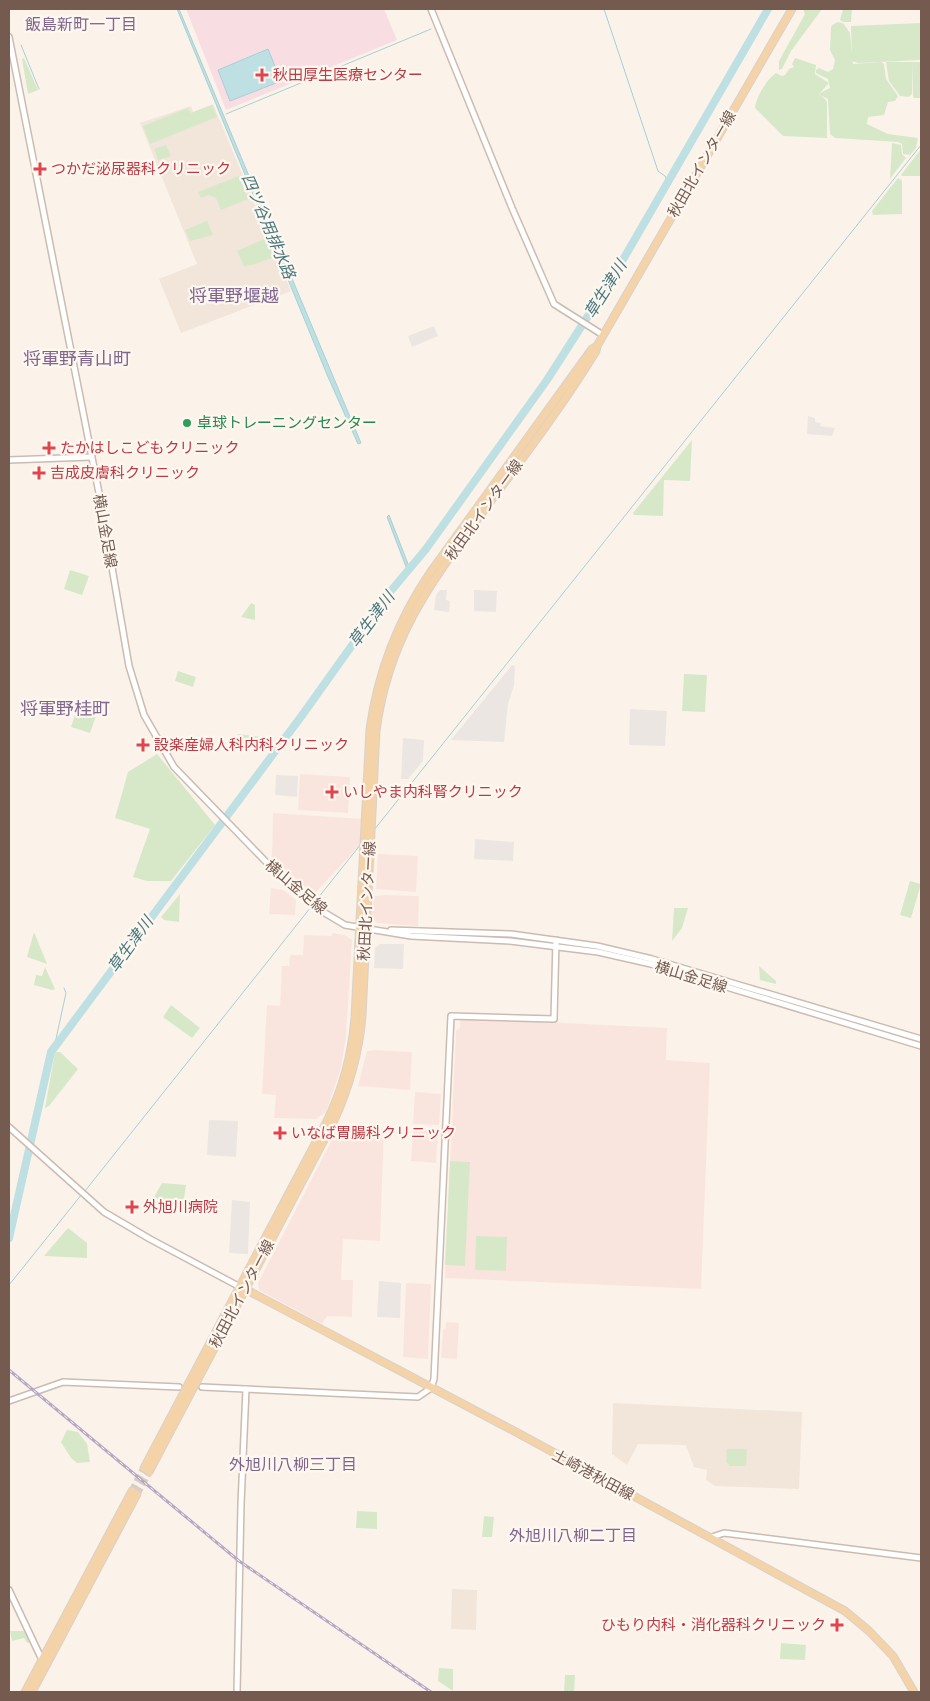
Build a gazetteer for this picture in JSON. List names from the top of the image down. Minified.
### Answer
{"streets":{"main road":["秋田北インター線","土崎港秋田線"],"street":["横山金足線"]},"crossings":[["秋田北インター線","横山金足線"],["秋田北インター線","土崎港秋田線"]],"districts":["飯島新町一丁目","将軍野堰越","将軍野青山町","将軍野桂町","外旭川八柳三丁目","外旭川八柳二丁目"],"water":["四ツ谷用排水路","草生津川"],"places":{"health":["秋田厚生医療センター","つかだ泌尿器科クリニック","たかはしこどもクリニック","吉成皮膚科クリニック","設楽産婦人科内科クリニック","いしやま内科腎クリニック","いなば胃腸科クリニック","外旭川病院","ひもり内科・消化器科クリニック"],"other":["卓球トレーニングセンター"]}}
